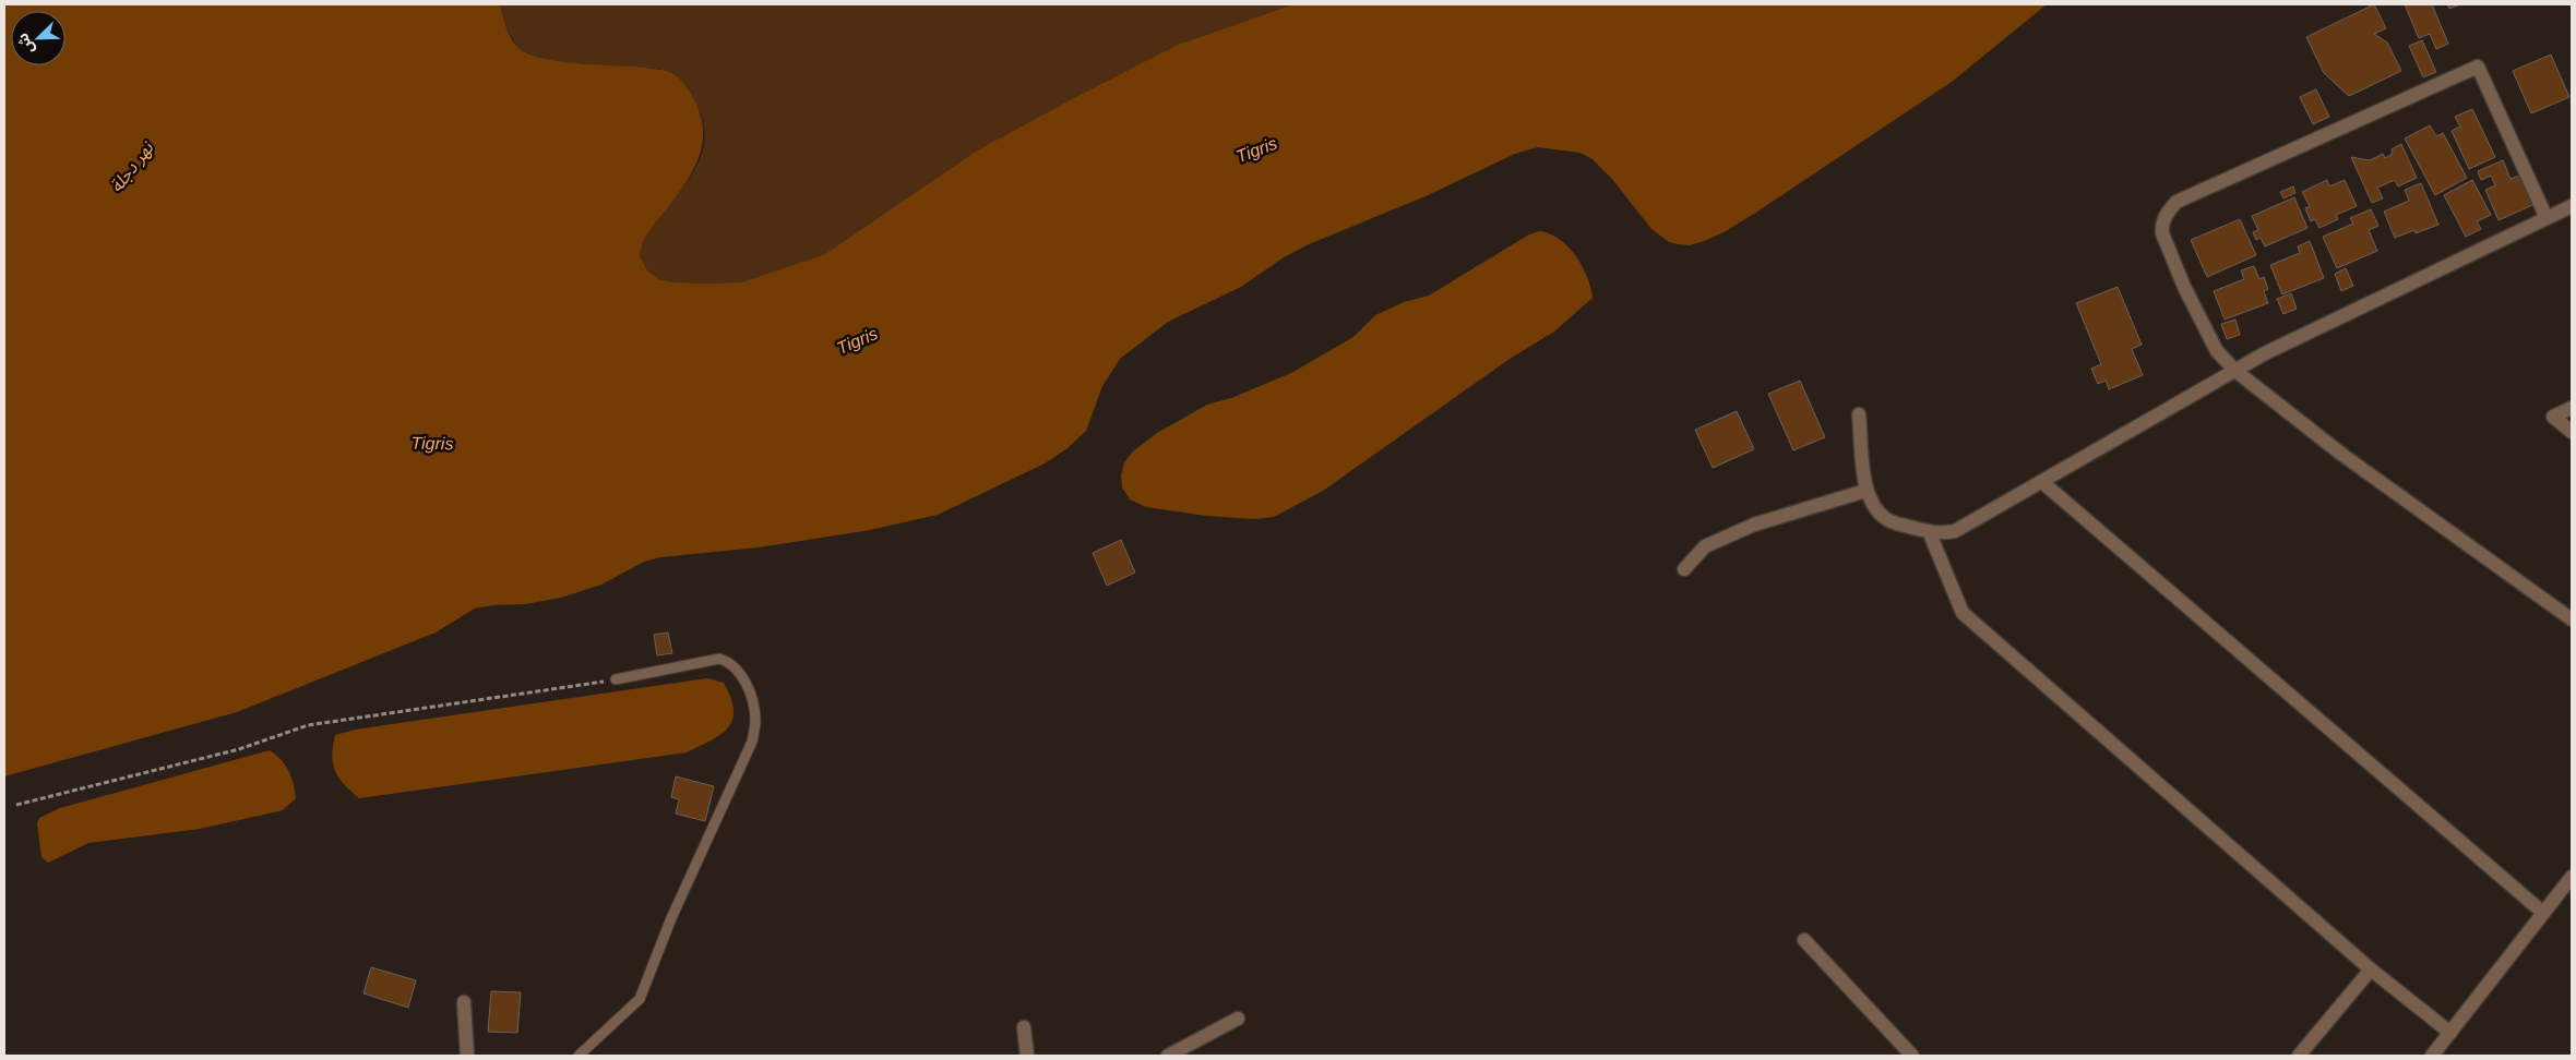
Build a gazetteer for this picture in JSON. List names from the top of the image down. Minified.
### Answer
{"water":["Tigris","نهر دجلة"],"north":"bottom left"}
